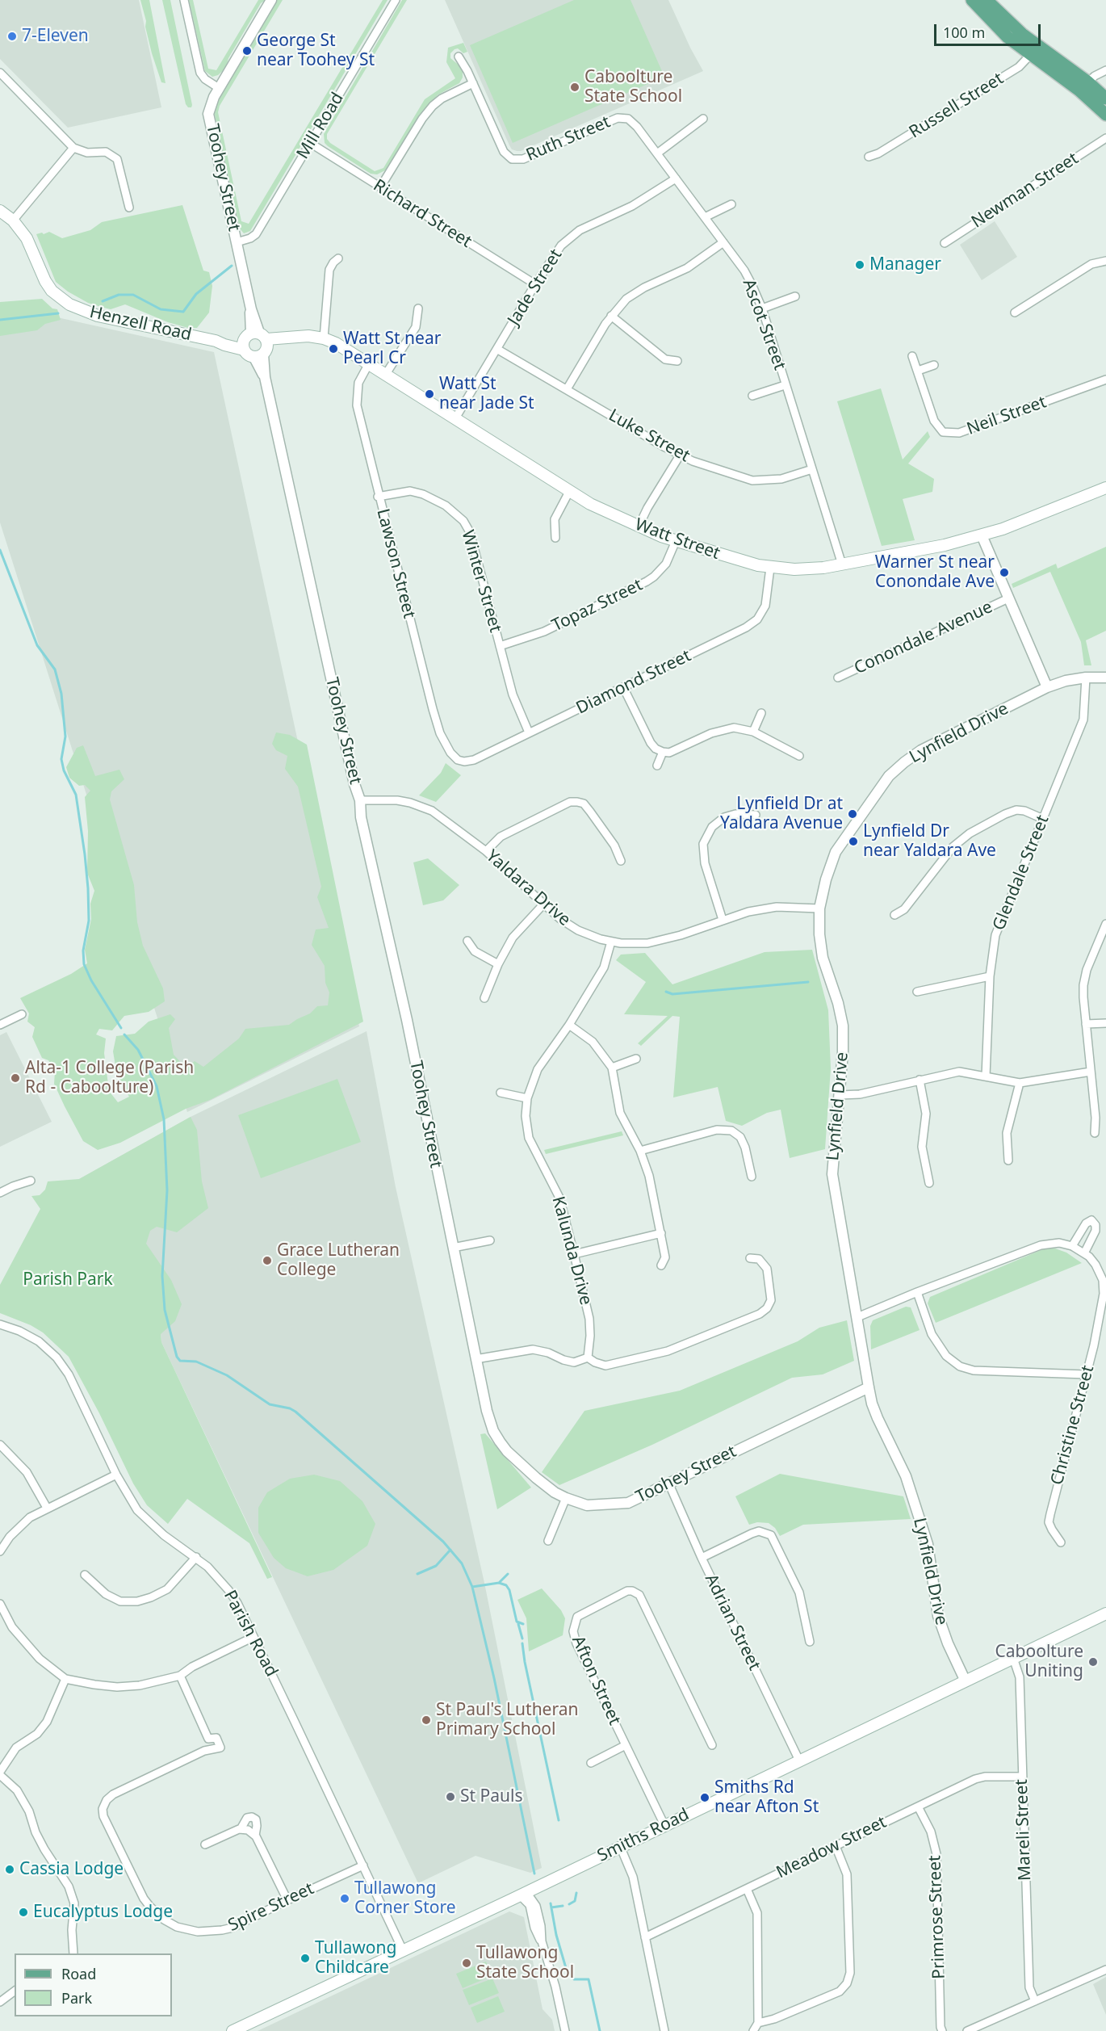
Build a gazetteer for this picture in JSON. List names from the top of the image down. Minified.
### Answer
{"streets":{"main road":["Henzell Road","Watt Street","Smiths Road"],"street":["Russell Street","Mill Road","Ruth Street","Toohey Street","Newman Street","Richard Street","Jade Street","Ascot Street","Neil Street","Luke Street","Lawson Street","Winter Street","Topaz Street","Conondale Avenue","Diamond Street","Lynfield Drive","Glendale Street","Yaldara Drive","Kalunda Drive","Christine Street","Adrian Street","Parish Road","Afton Street","Mareli Street","Meadow Street","Spire Street","Primrose Street"]},"crossings":[["Mill Road","Toohey Street"],["Mill Road","Richard Street"],["Ruth Street","Ascot Street"],["Toohey Street","Henzell Road"],["Toohey Street","Watt Street"],["Toohey Street","Lynfield Drive"],["Toohey Street","Yaldara Drive"],["Toohey Street","Adrian Street"],["Richard Street","Jade Street"],["Jade Street","Ascot Street"],["Jade Street","Luke Street"],["Jade Street","Watt Street"],["Henzell Road","Watt Street"],["Ascot Street","Luke Street"],["Ascot Street","Watt Street"],["Watt Street","Lawson Street"],["Watt Street","Topaz Street"],["Watt Street","Diamond Street"],["Lawson Street","Winter Street"],["Lawson Street","Diamond Street"],["Winter Street","Topaz Street"],["Winter Street","Diamond Street"],["Lynfield Drive","Glendale Street"],["Lynfield Drive","Yaldara Drive"],["Lynfield Drive","Christine Street"],["Lynfield Drive","Smiths Road"],["Yaldara Drive","Kalunda Drive"],["Adrian Street","Smiths Road"],["Parish Road","Smiths Road"],["Parish Road","Spire Street"],["Afton Street","Smiths Road"],["Mareli Street","Smiths Road"],["Mareli Street","Meadow Street"],["Meadow Street","Primrose Street"]],"parks":["Parish Park"],"places":["7-Eleven","George St near Toohey St","Caboolture State School","Manager","Watt St near Pearl Cr","Watt St near Jade St","Warner St near Conondale Ave","Lynfield Dr at Yaldara Avenue","Lynfield Dr near Yaldara Ave","Alta-1 College (Parish Rd - Caboolture)","Grace Lutheran College","Caboolture Uniting","St Paul's Lutheran Primary School","St Pauls","Smiths Rd near Afton St","Cassia Lodge","Tullawong Corner Store","Eucalyptus Lodge","Tullawong Childcare","Tullawong State School"],"legend":["Road","Park"],"scale_bar":"100 m"}
